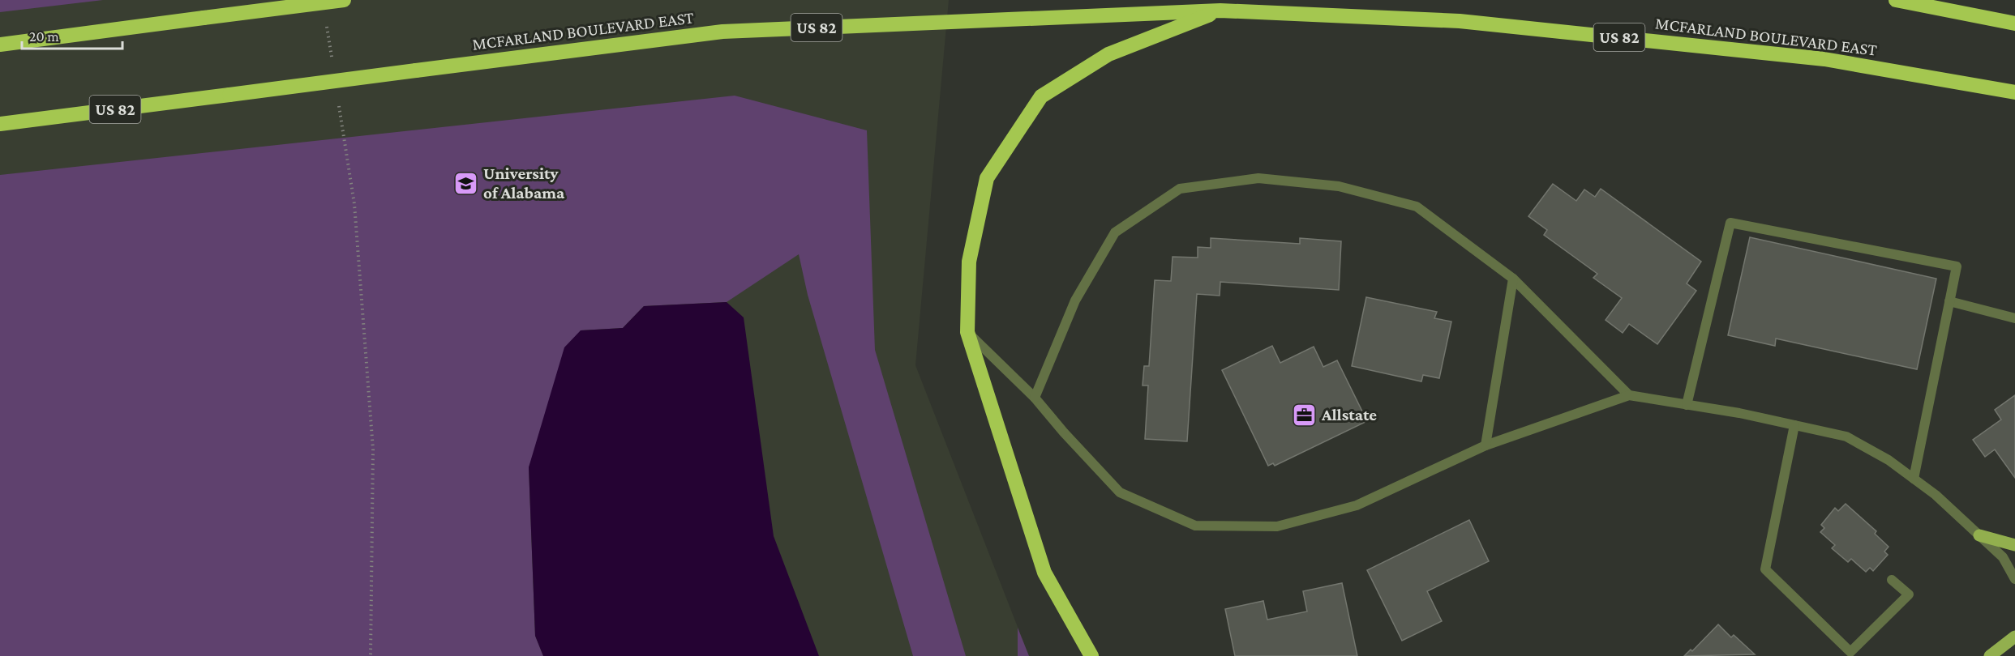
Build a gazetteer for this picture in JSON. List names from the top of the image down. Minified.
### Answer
{"streets":{"highway":["US 82","MCFARLAND BOULEVARD EAST"]},"places":{"school or university":["University of Alabama"],"office":["Allstate"]},"scale_bar":"20 m"}
